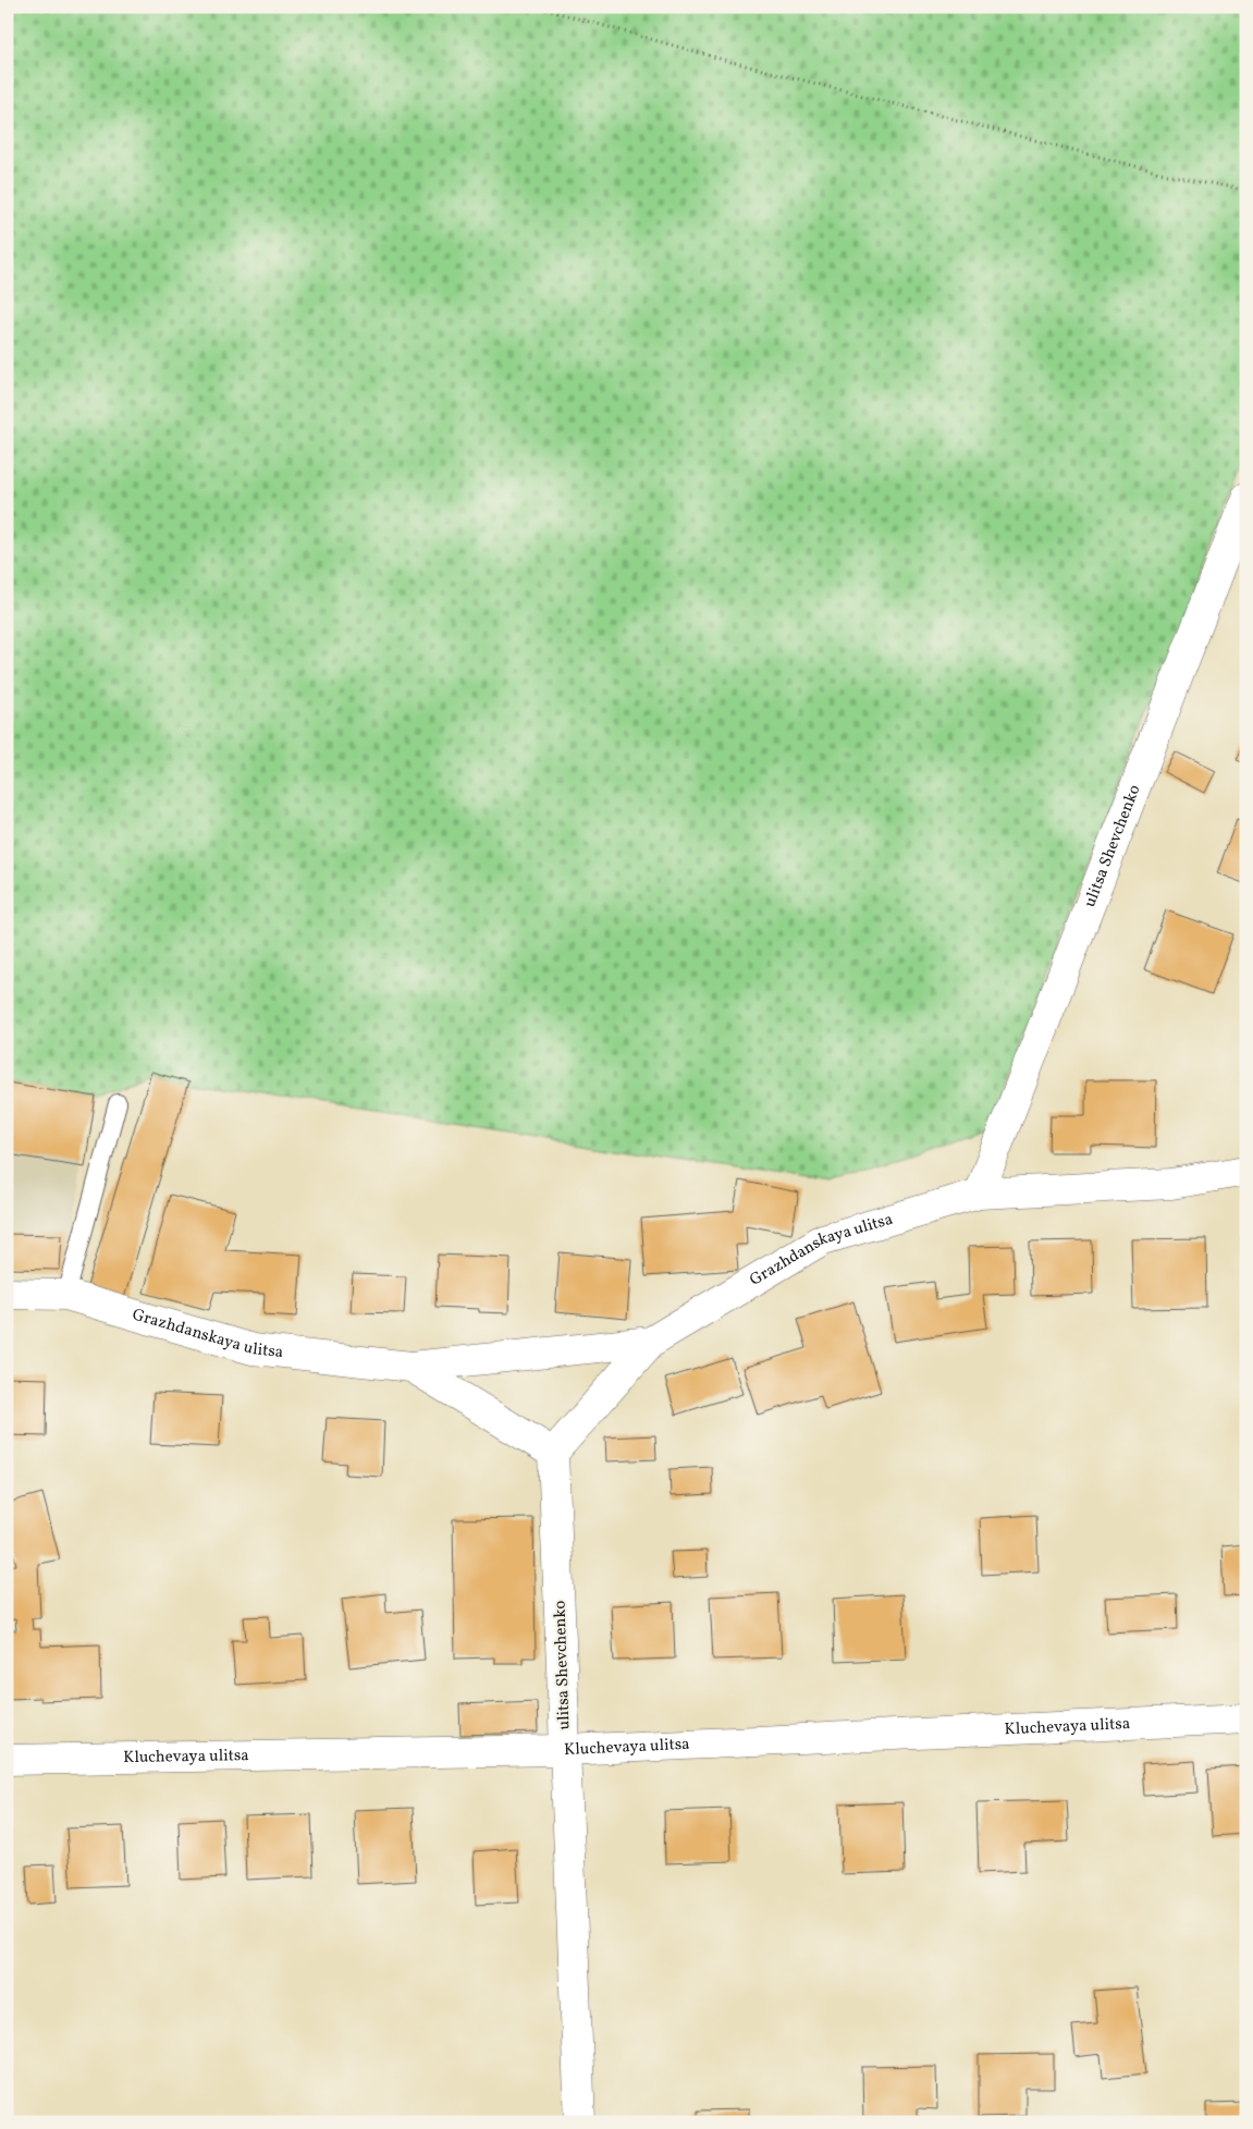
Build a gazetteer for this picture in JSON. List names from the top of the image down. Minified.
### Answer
{"streets":{"street":["ulitsa Shevchenko","Grazhdanskaya ulitsa","Kluchevaya ulitsa"]},"crossings":[["ulitsa Shevchenko","Grazhdanskaya ulitsa"],["ulitsa Shevchenko","Kluchevaya ulitsa"]]}
